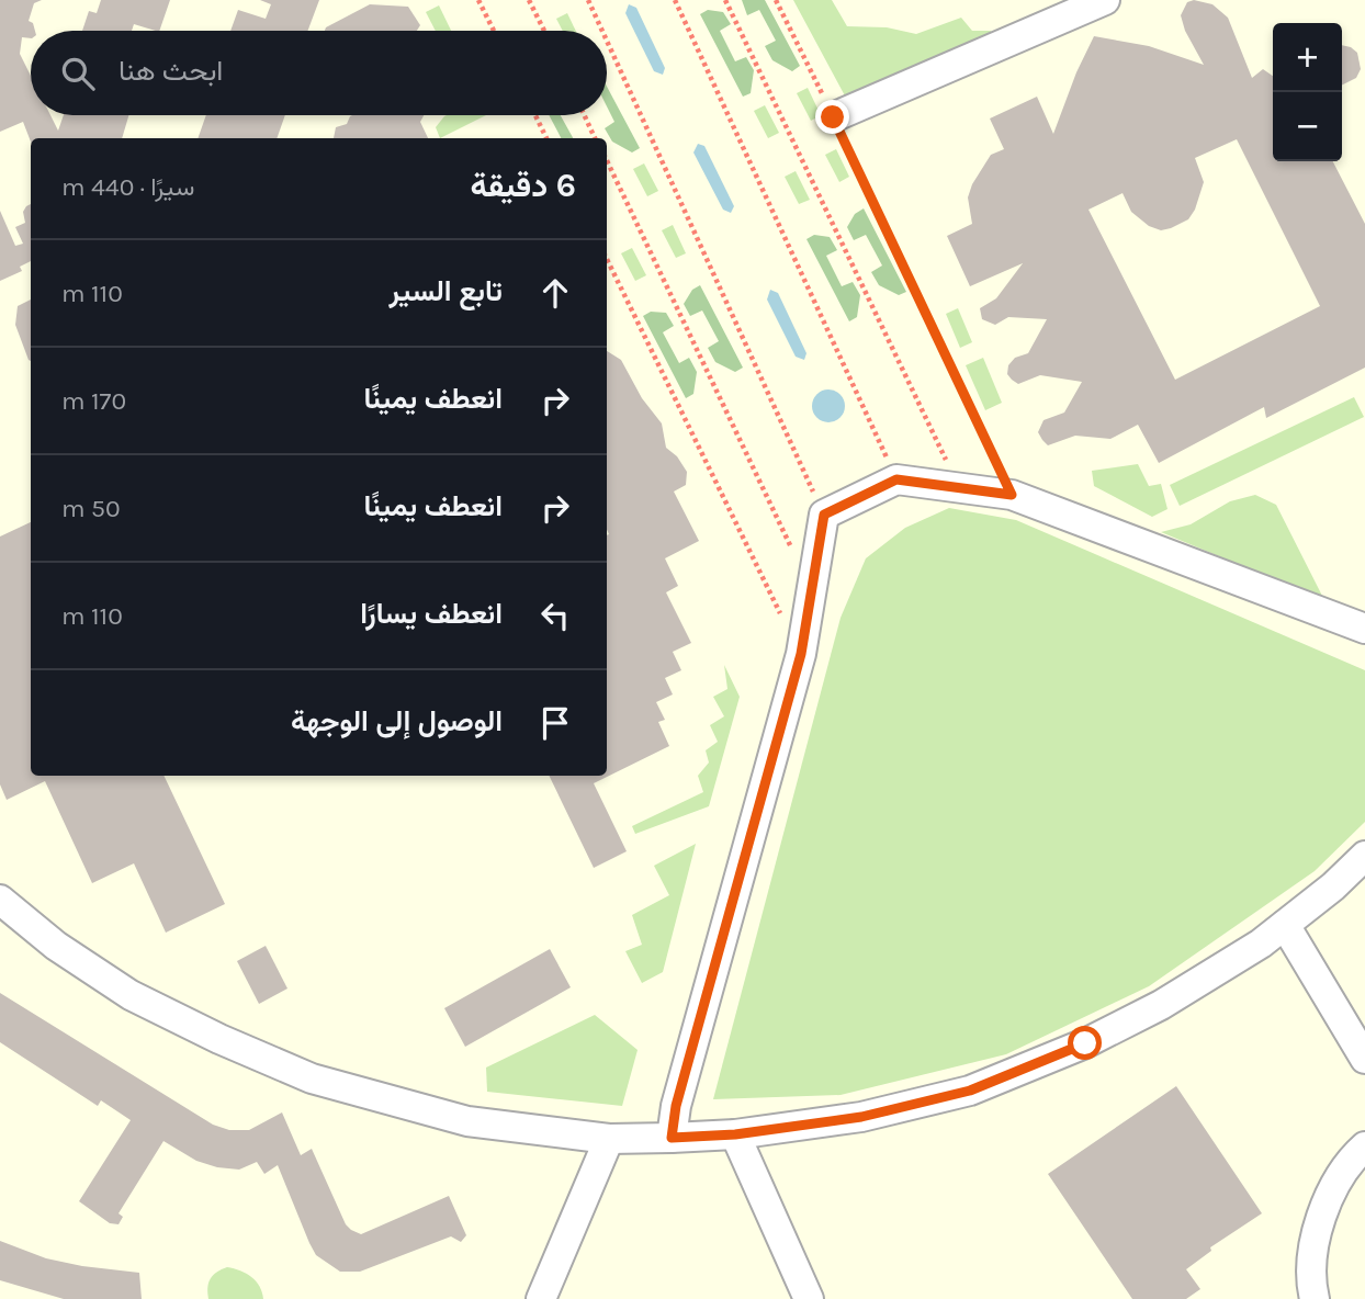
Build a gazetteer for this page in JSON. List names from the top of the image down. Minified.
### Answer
{"page":{"map_buttons":["+","−"],"search":"ابحث هنا","heading":["6 دقيقة","سيرًا · 440 m"],"list":[["تابع السير","110 m"],["انعطف يمينًا","170 m"],["انعطف يمينًا","50 m"],["انعطف يسارًا","110 m"],"الوصول إلى الوجهة"]}}
